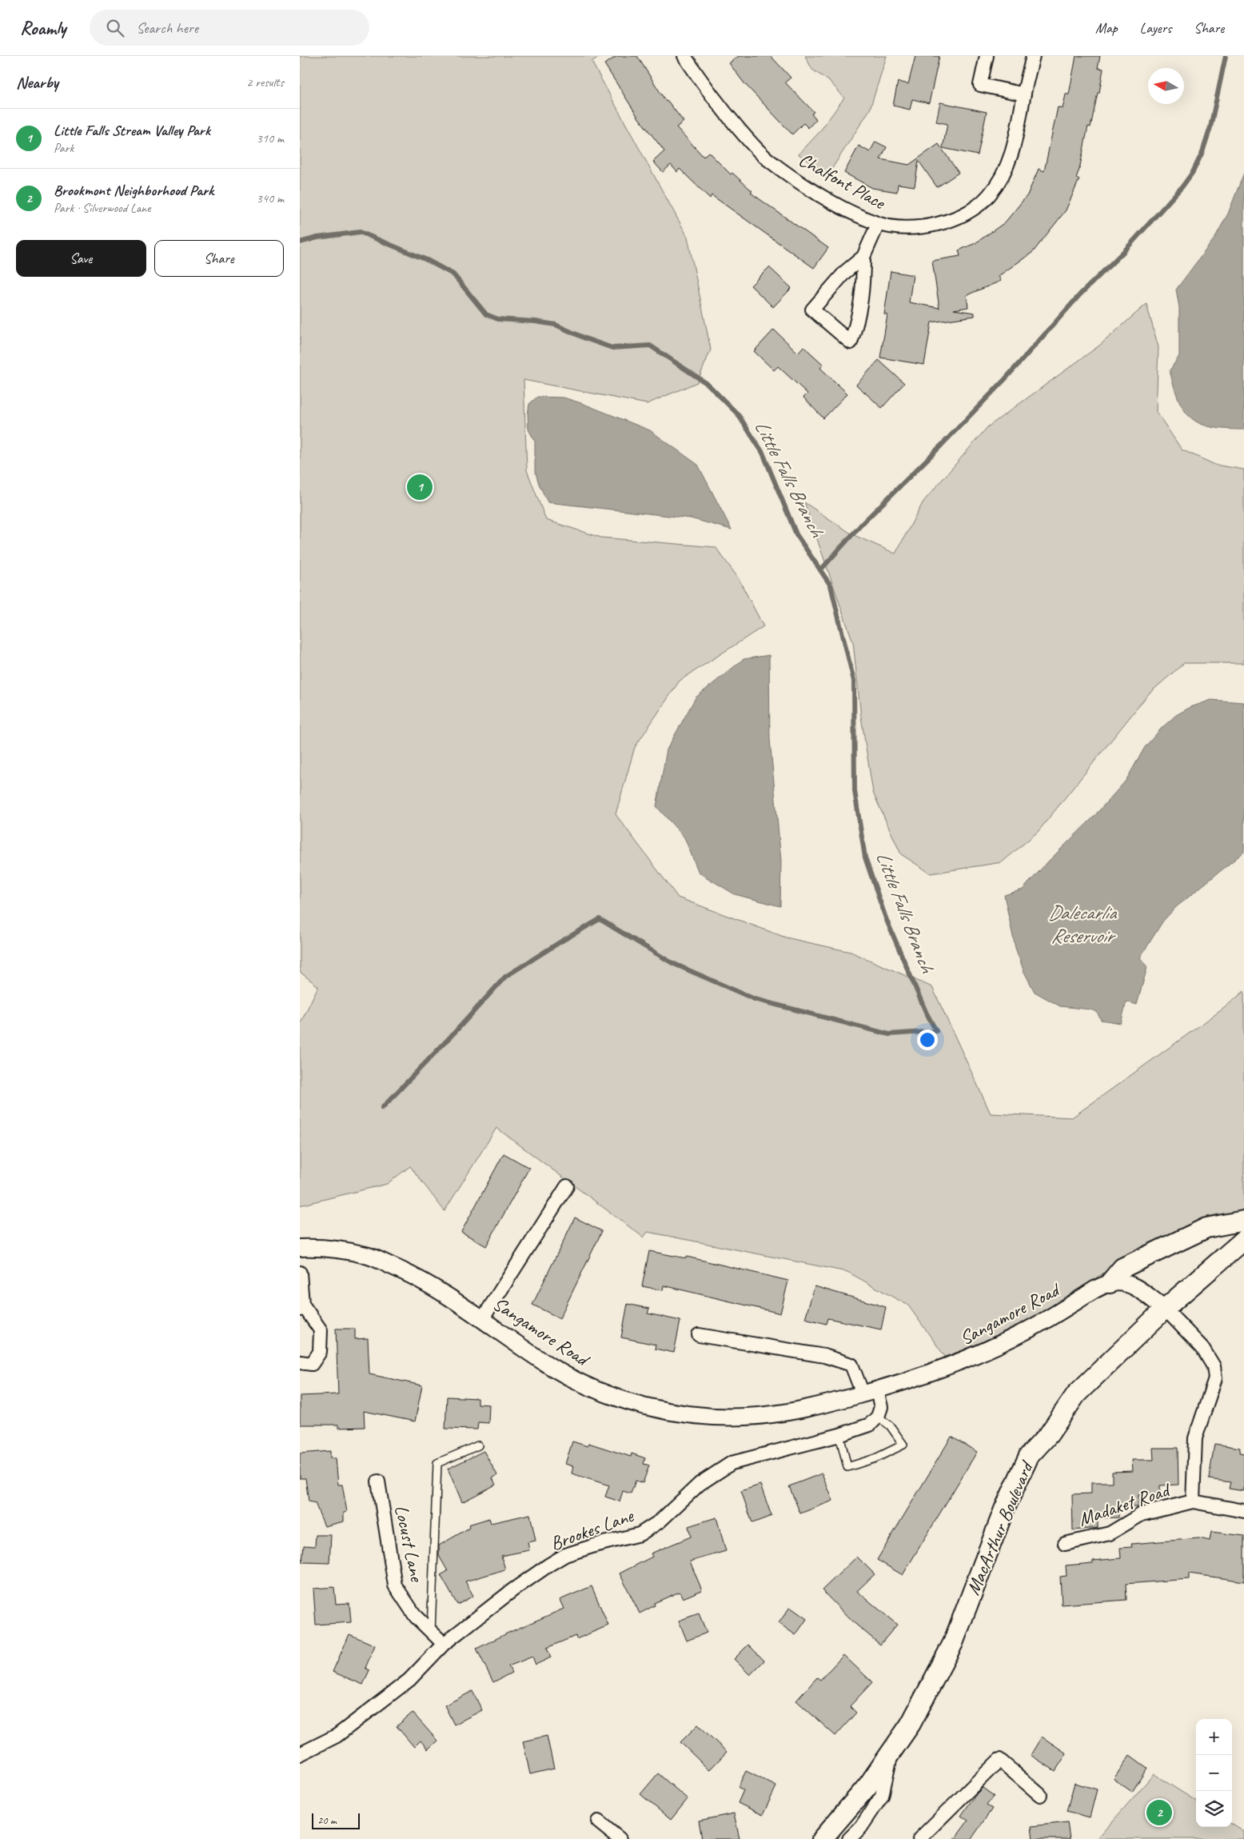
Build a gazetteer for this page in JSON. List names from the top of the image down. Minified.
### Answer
{"streets":{"main road":["MacArthur Boulevard"],"street":["Chalfont Place","Sangamore Road","Madaket Road","Brookes Lane","Locust Lane"]},"crossings":[["Sangamore Road","Madaket Road"],["Sangamore Road","MacArthur Boulevard"],["Madaket Road","MacArthur Boulevard"],["Brookes Lane","Locust Lane"]],"water":["Little Falls Branch","Dalecarlia Reservoir"],"scale_bar":"20 m","north":"left","page":{"header":"Roamly","search":"Search here","nav":["Map","Layers","Share"],"heading":["Nearby","2 results"],"list":[{"mark":"1","name":"Little Falls Stream Valley Park","note":"Park","value":"310 m"},{"mark":"2","name":"Brookmont Neighborhood Park","note":"Park · Silverwood Lane","value":"340 m"}],"buttons":["Save","Share"],"pins":["1","2"],"map_buttons":["+","−"],"scale":"20 m"}}
